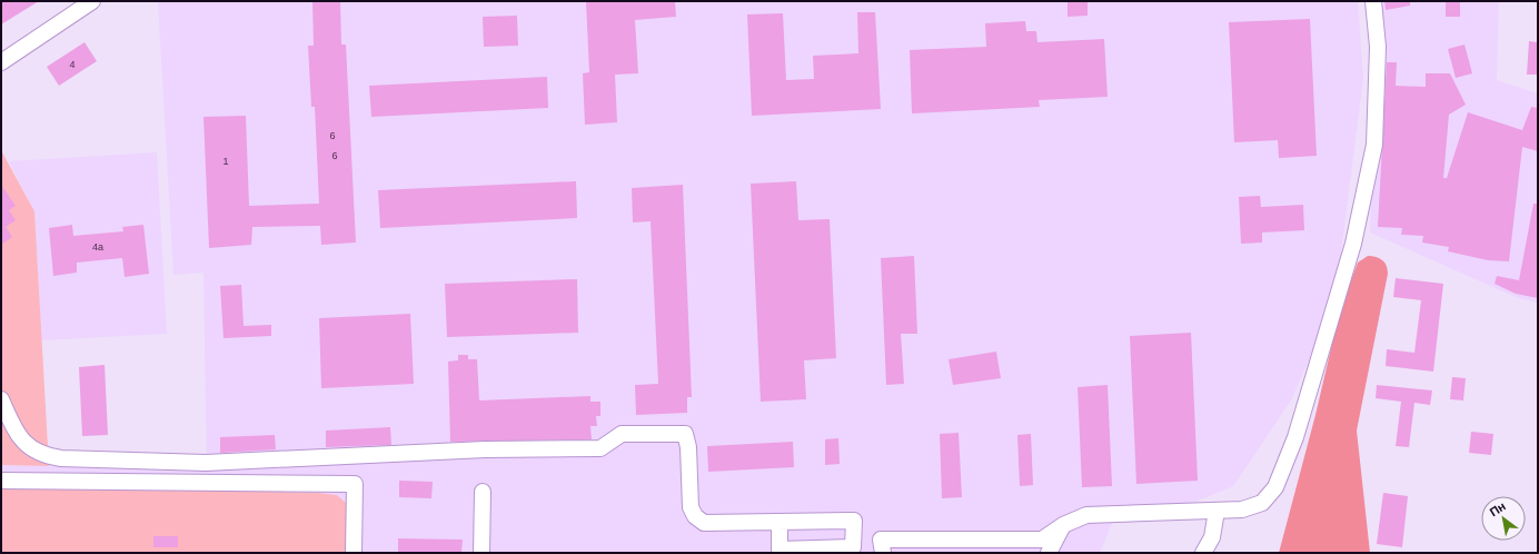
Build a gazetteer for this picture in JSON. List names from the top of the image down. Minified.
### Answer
{"house_numbers":["4","6","6","1","4а"],"north":"top left"}
